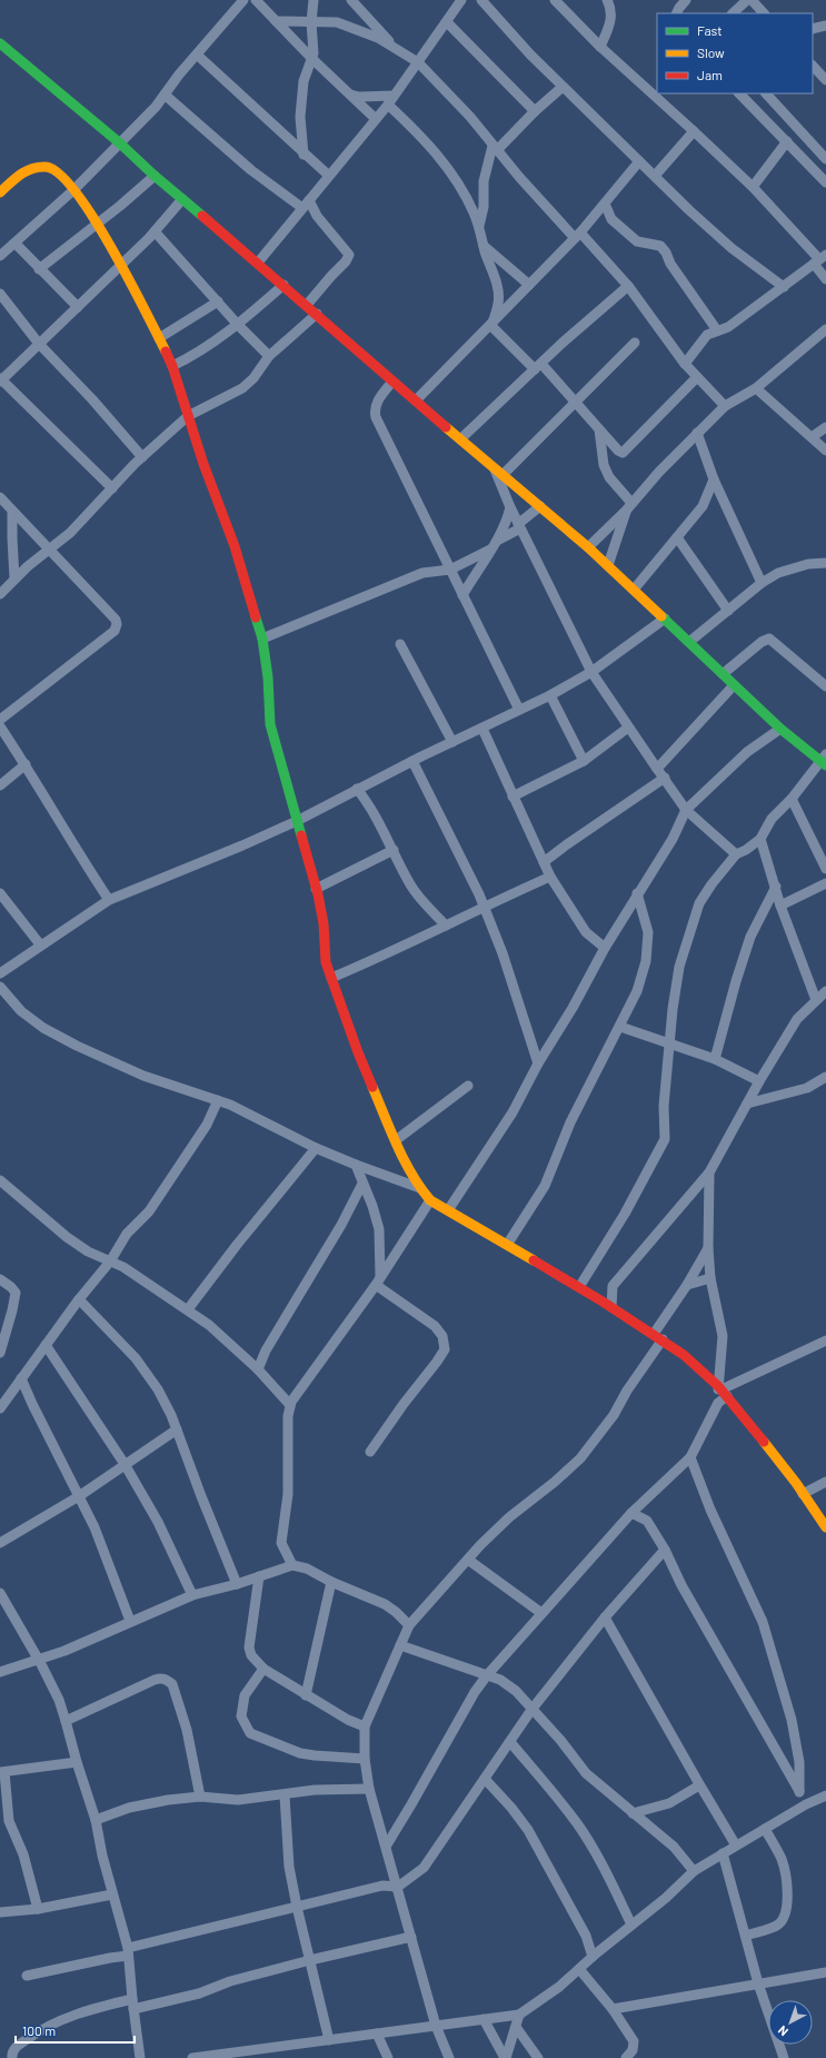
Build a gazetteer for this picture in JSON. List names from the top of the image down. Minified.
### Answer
{"legend":["Fast","Slow","Jam"],"scale_bar":"100 m","north":"bottom left"}
